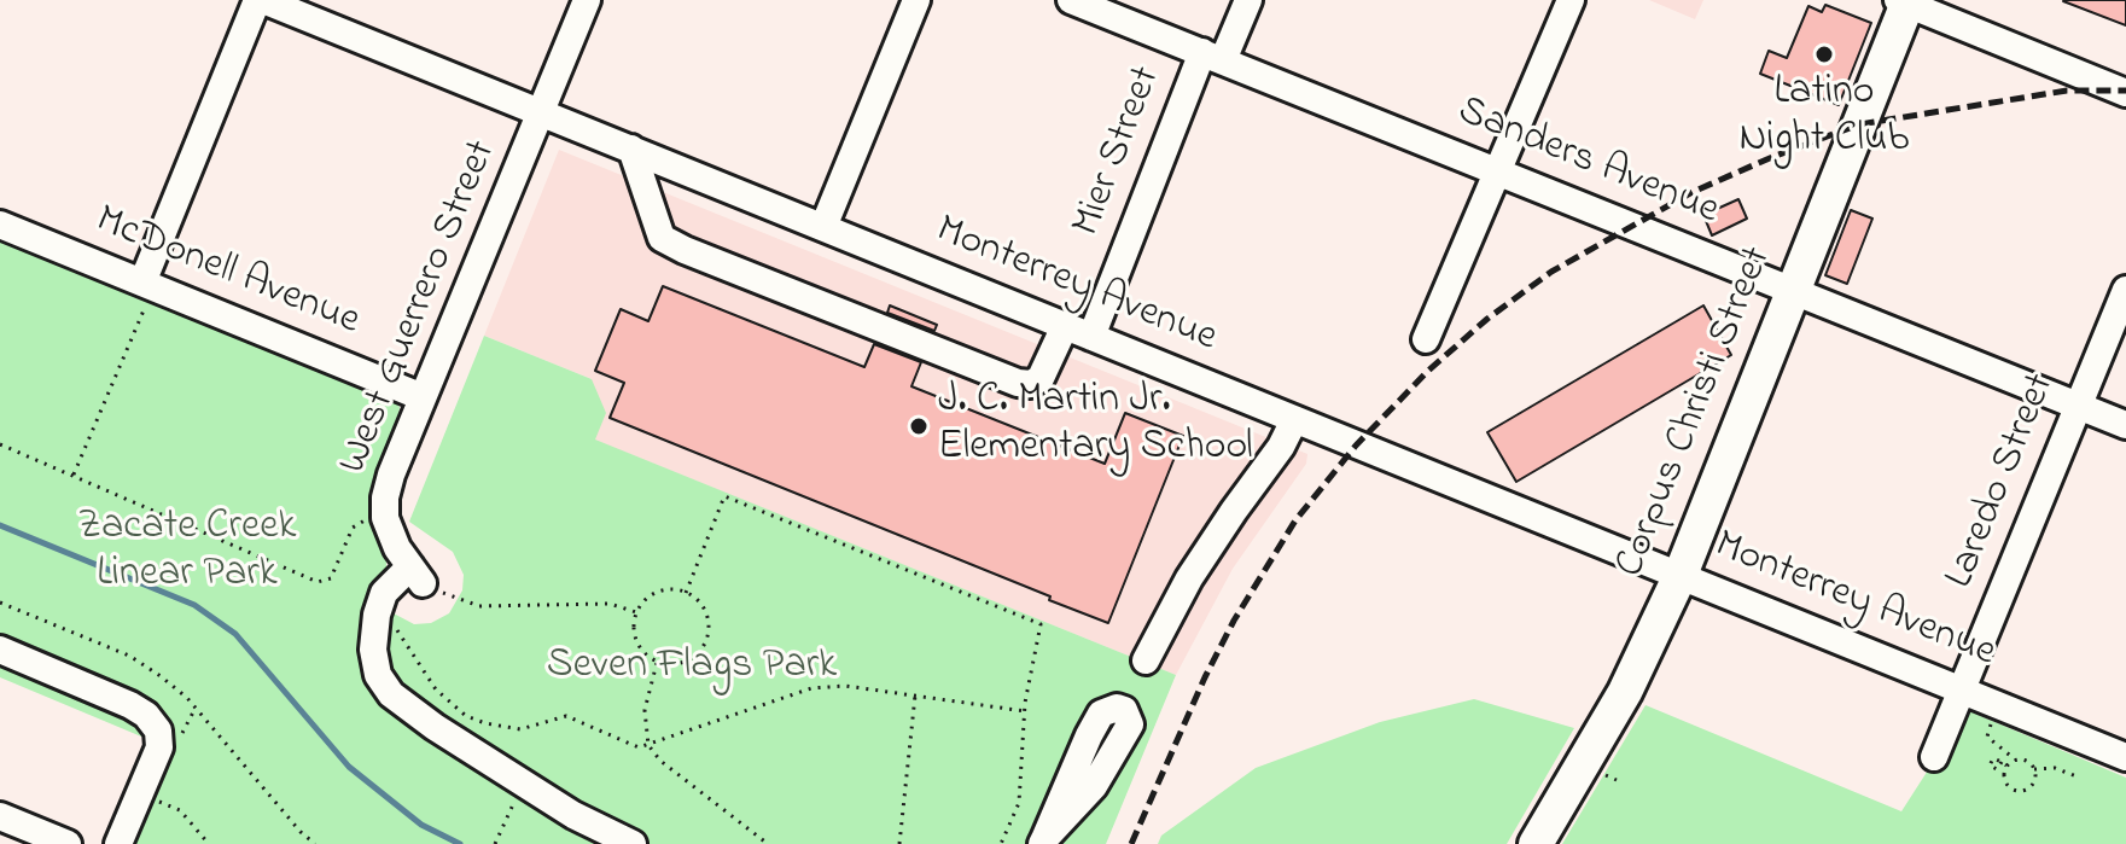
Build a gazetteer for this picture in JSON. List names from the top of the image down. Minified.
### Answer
{"streets":{"main road":["Corpus Christi Street"],"street":["Mier Street","Sanders Avenue","McDonell Avenue","Monterrey Avenue","West Guerrero Street","Laredo Street"]},"crossings":[["Mier Street","Sanders Avenue"],["Mier Street","Monterrey Avenue"],["Sanders Avenue","Corpus Christi Street"],["Sanders Avenue","Laredo Street"],["McDonell Avenue","West Guerrero Street"],["Monterrey Avenue","West Guerrero Street"],["Monterrey Avenue","Corpus Christi Street"],["Monterrey Avenue","Laredo Street"]],"parks":["Zacate Creek Linear Park","Seven Flags Park"],"places":["Latino Night Club","J. C. Martin Jr. Elementary School"]}
